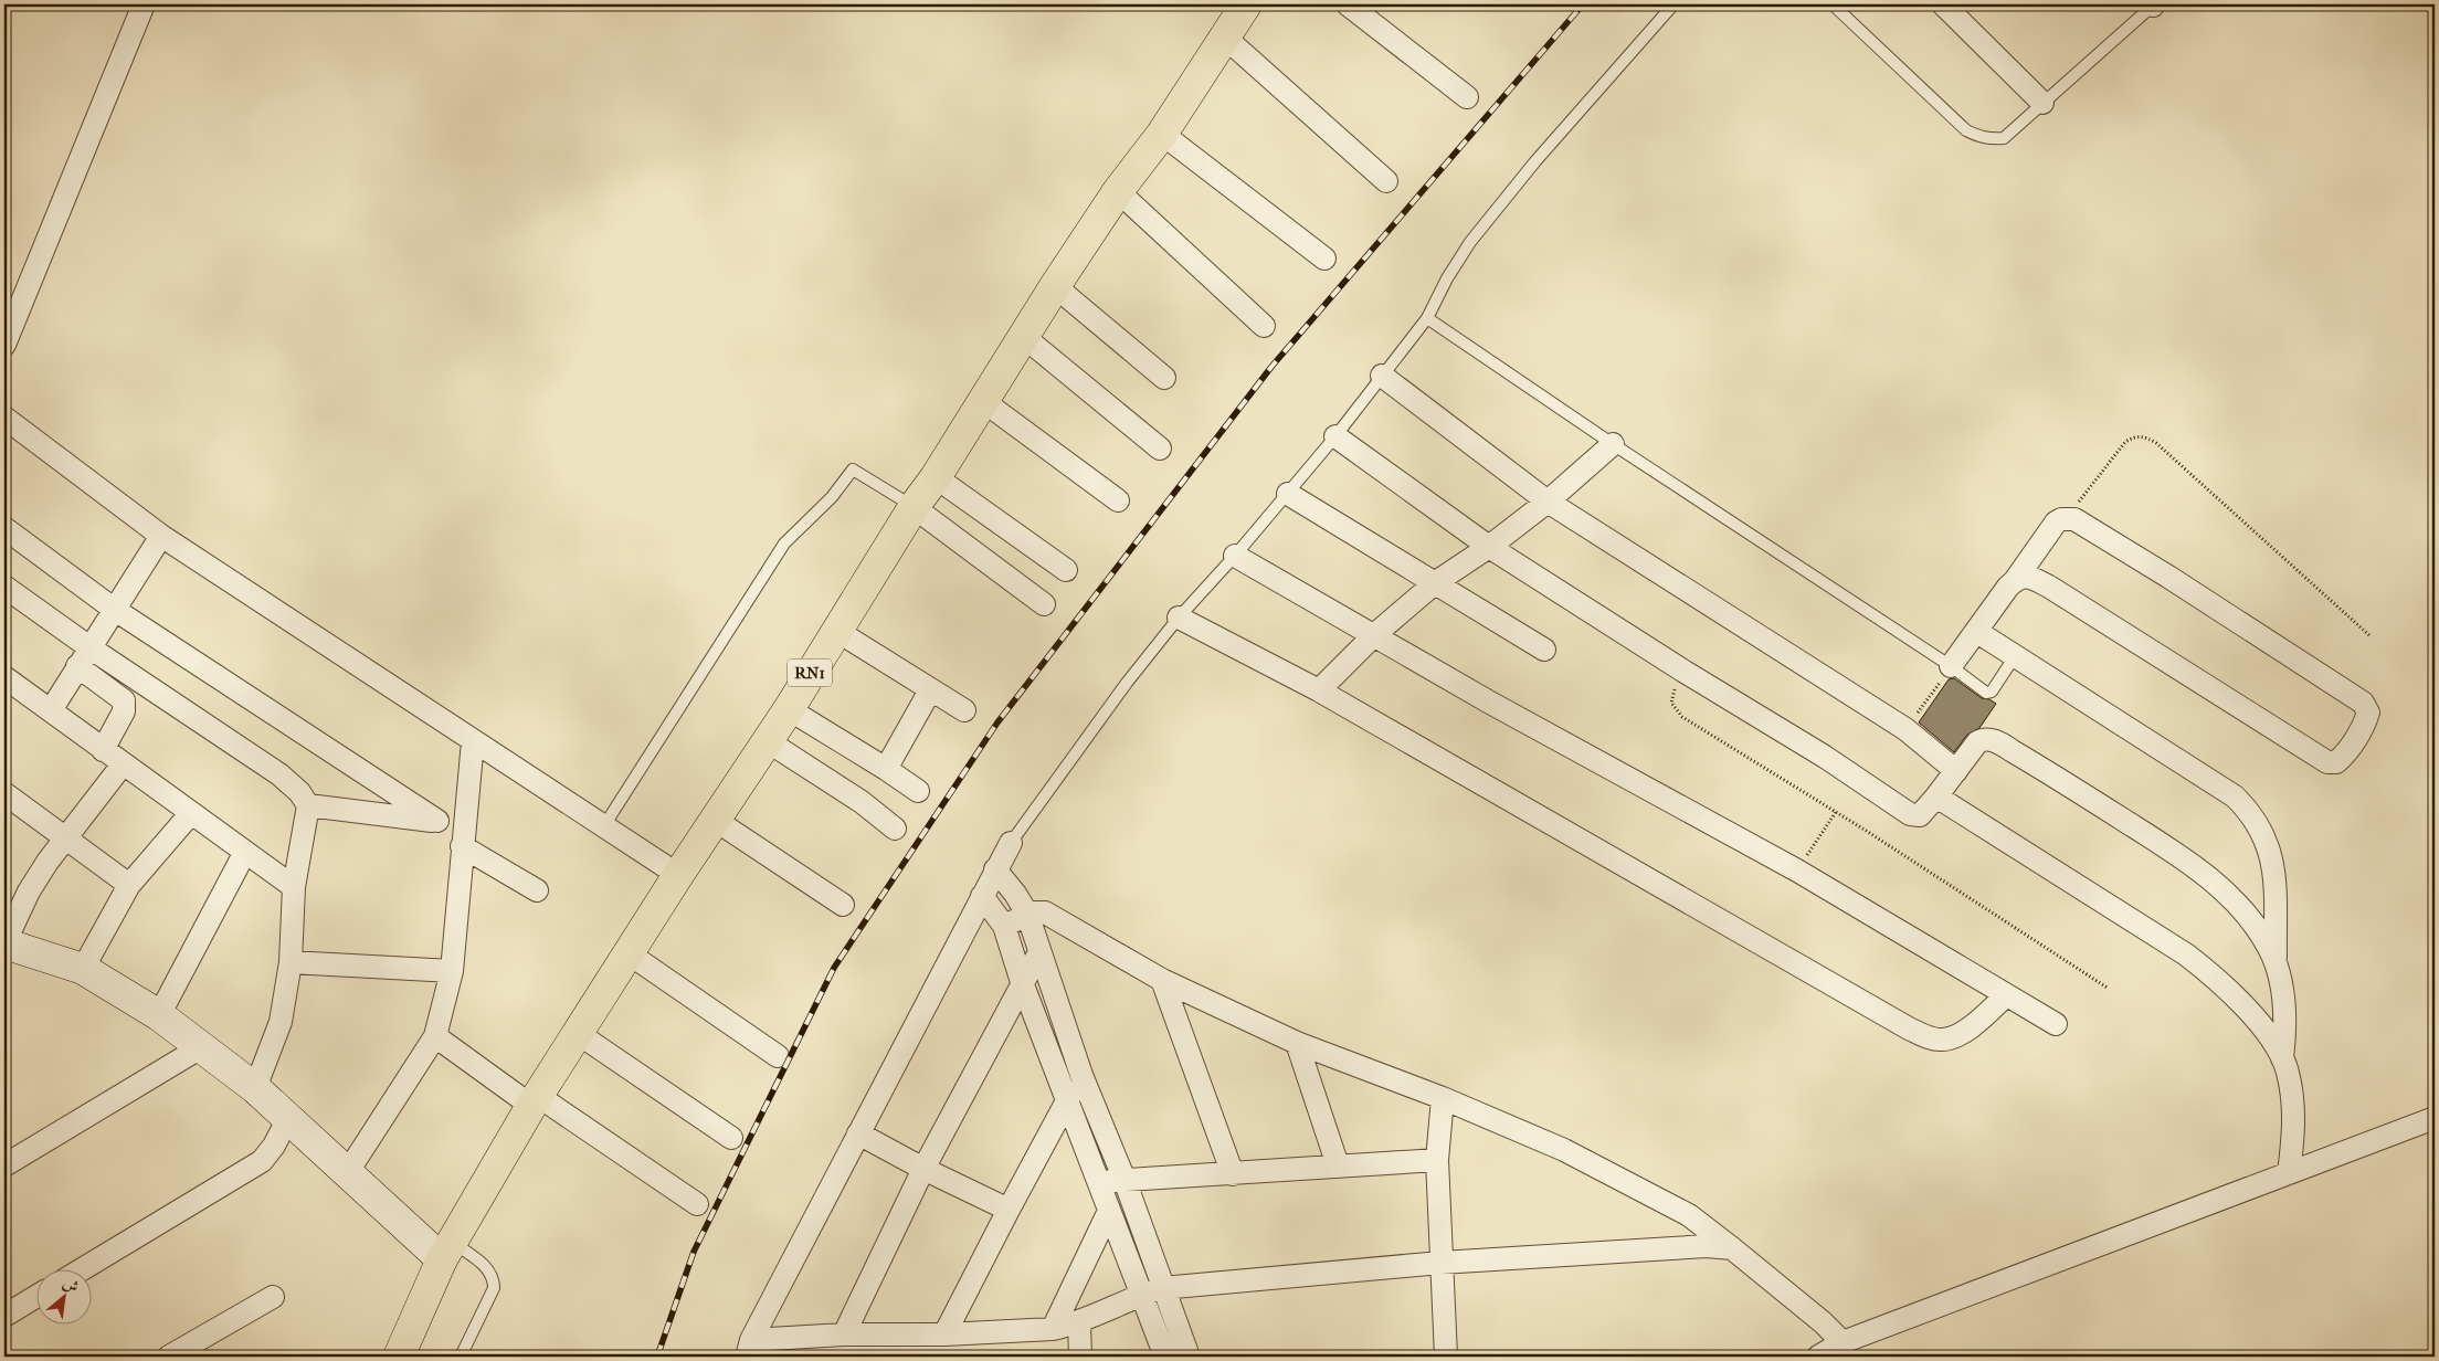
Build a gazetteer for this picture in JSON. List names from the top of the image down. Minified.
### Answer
{"streets":{"main road":["RN1"]},"north":"top right"}
